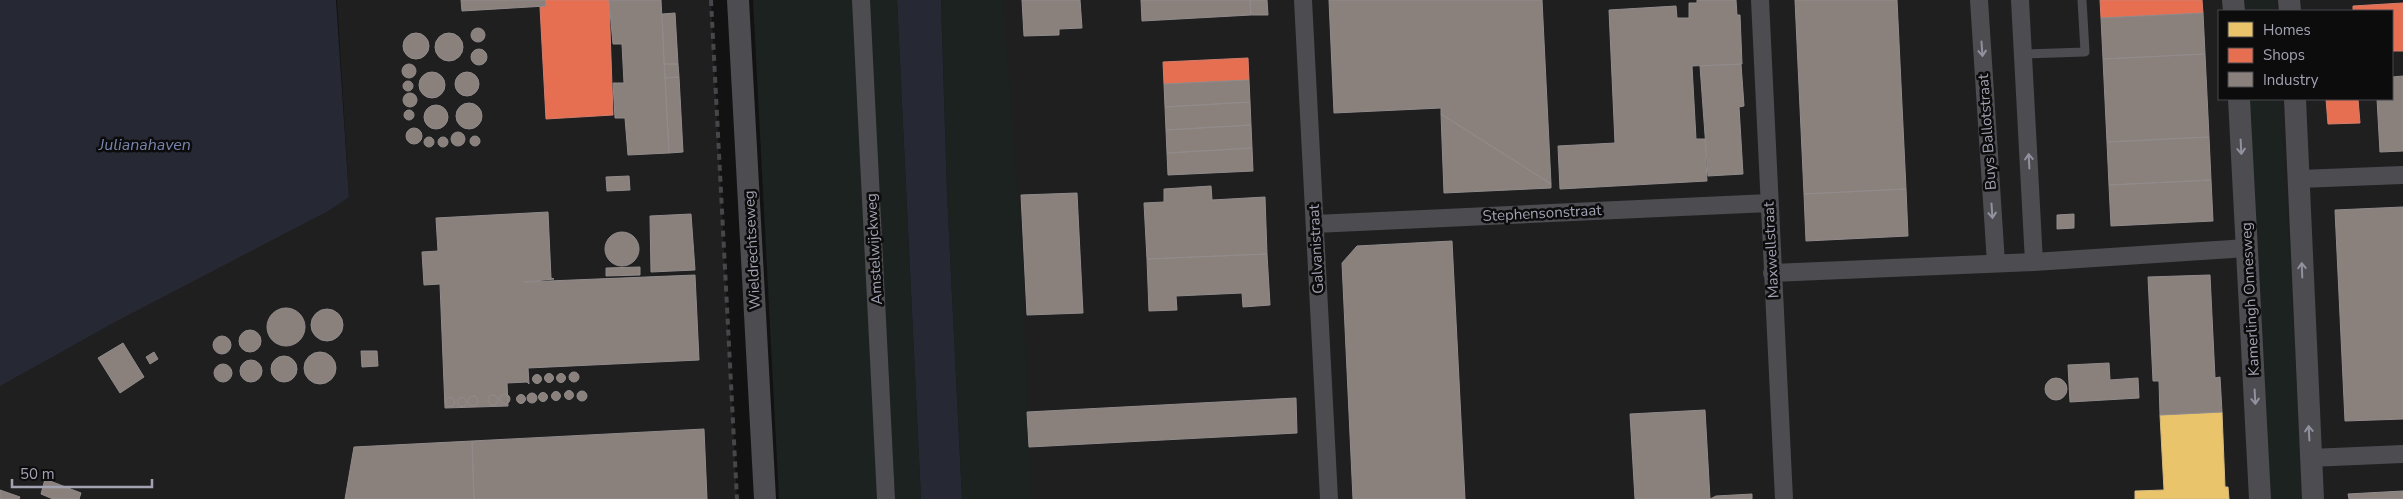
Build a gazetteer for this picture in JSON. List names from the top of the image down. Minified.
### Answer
{"streets":{"street":["Buys Ballotstraat","Stephensonstraat","Amstelwijckweg","Galvanistraat","Wieldrechtseweg","Maxwellstraat","Kamerlingh Onnesweg"]},"crossings":[["Stephensonstraat","Galvanistraat"],["Stephensonstraat","Maxwellstraat"]],"water":["Julianahaven"],"legend":["Homes","Shops","Industry"],"scale_bar":"50 m"}
